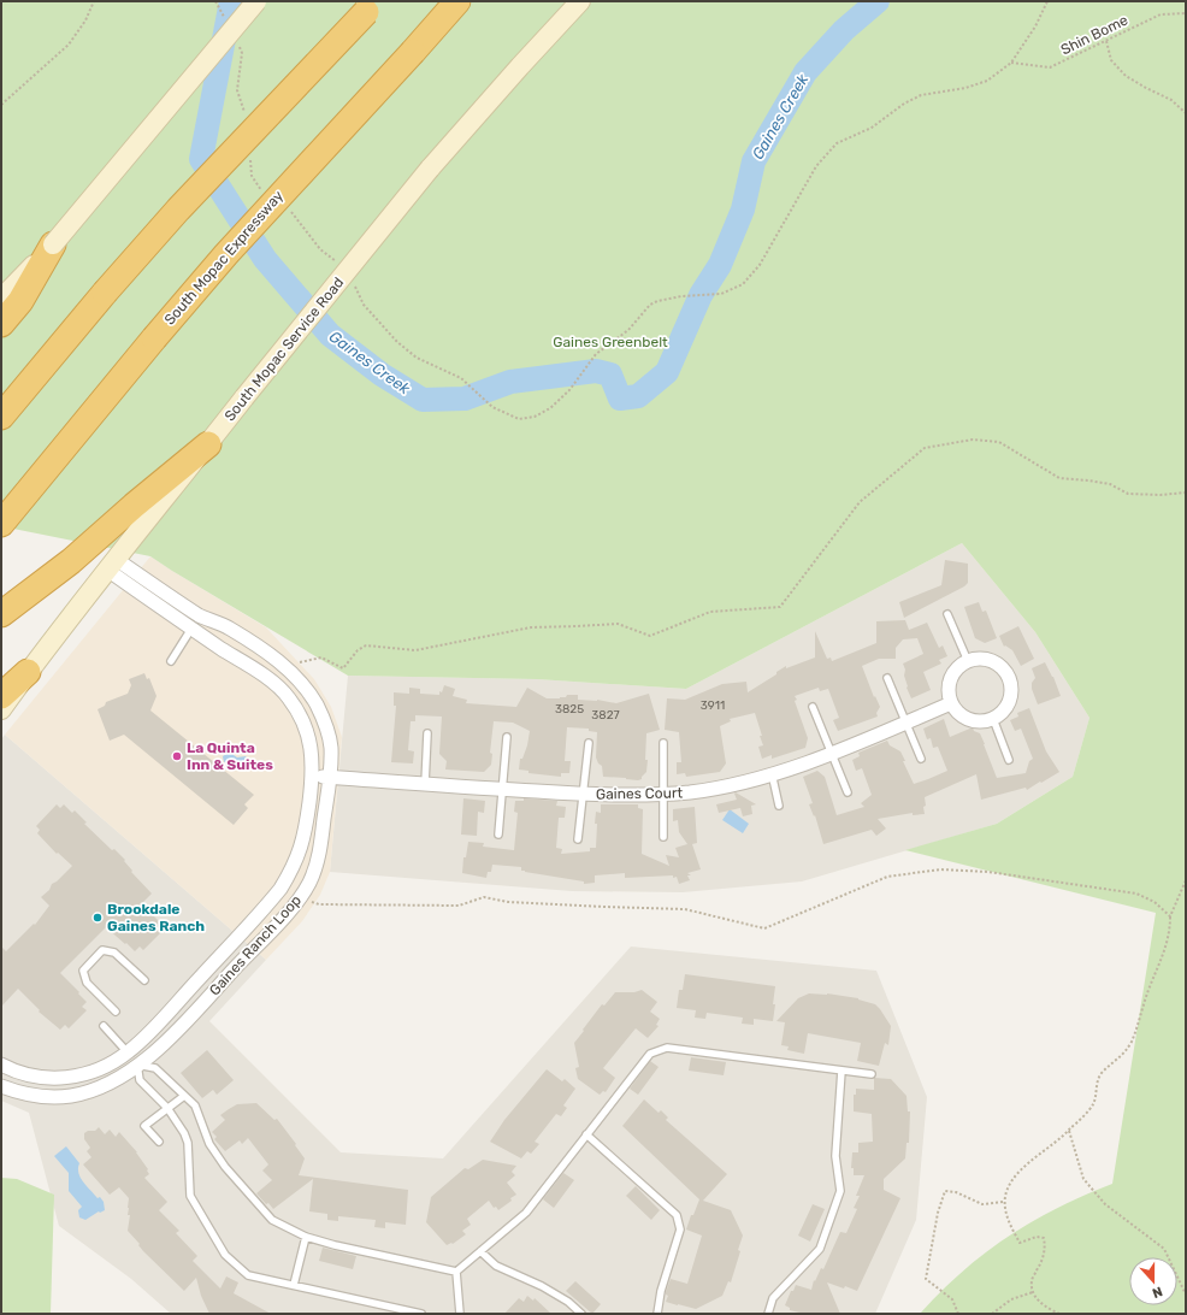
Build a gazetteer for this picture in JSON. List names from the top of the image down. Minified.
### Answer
{"streets":{"highway":["South Mopac Expressway"],"main road":["South Mopac Service Road"],"street":["Gaines Court","Gaines Ranch Loop"],"path":["Shin Bome"]},"crossings":[["South Mopac Service Road","Gaines Ranch Loop"],["Gaines Court","Gaines Ranch Loop"]],"water":["Gaines Creek"],"parks":["Gaines Greenbelt"],"places":["La Quinta Inn & Suites","Brookdale Gaines Ranch"],"house_numbers":["3911","3825","3827"],"north":"bottom"}
